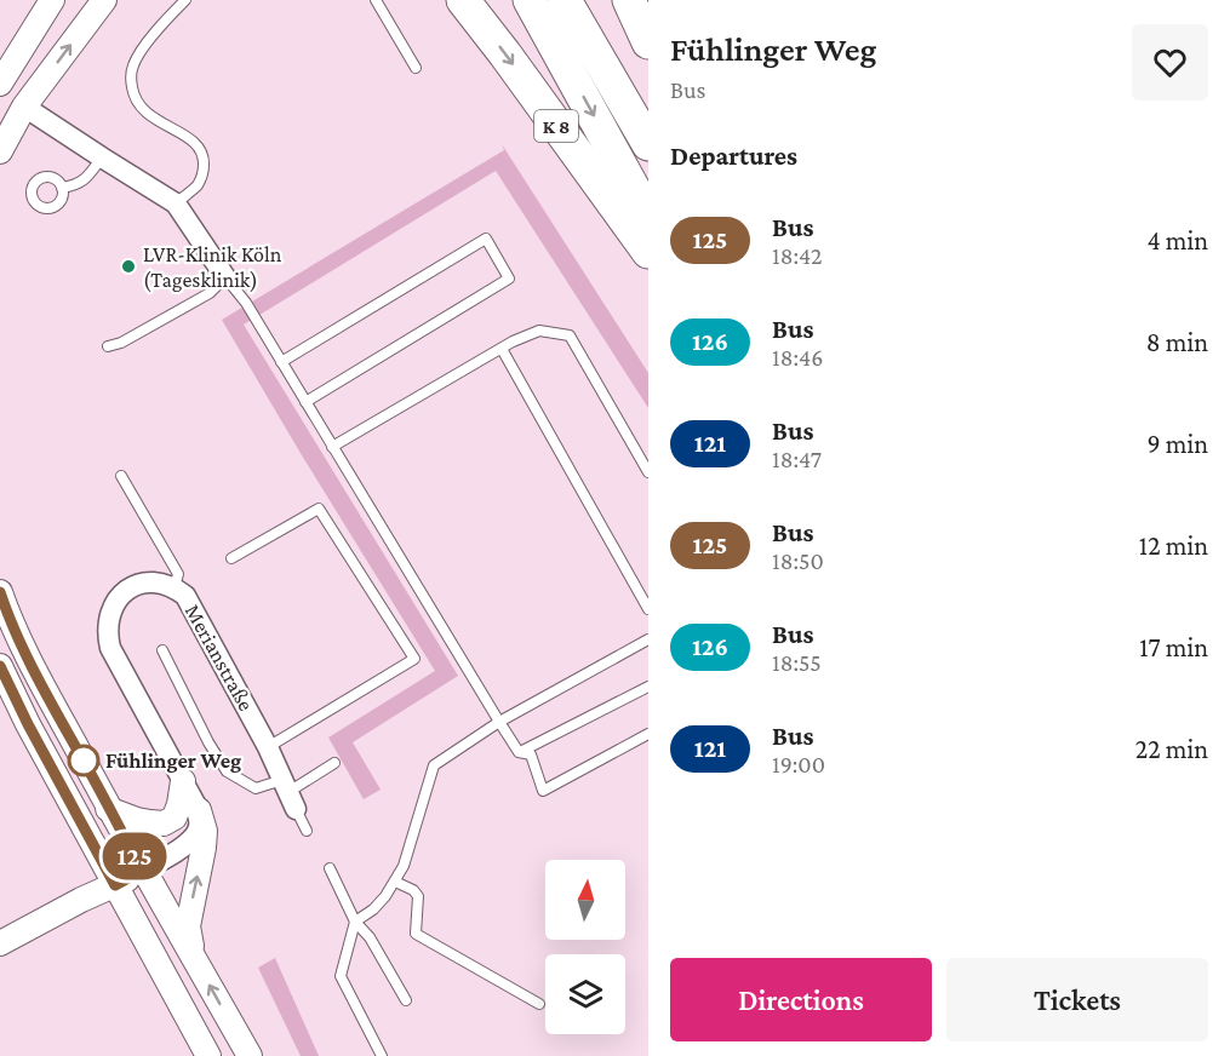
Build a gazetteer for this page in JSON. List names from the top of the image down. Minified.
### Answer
{"streets":{"highway":["K 8"],"street":["Merianstraße"]},"places":["LVR-Klinik Köln (Tagesklinik)","Fühlinger Weg"],"lines":["bus line 125"],"north":"top","page":{"on_map":"125","heading":[["Fühlinger Weg","Bus"],"Departures"],"list":[{"mark":"125","name":"Bus","note":"18:42","value":"4 min"},{"mark":"126","name":"Bus","note":"18:46","value":"8 min"},{"mark":"121","name":"Bus","note":"18:47","value":"9 min"},{"mark":"125","name":"Bus","note":"18:50","value":"12 min"},{"mark":"126","name":"Bus","note":"18:55","value":"17 min"},{"mark":"121","name":"Bus","note":"19:00","value":"22 min"}],"buttons":["Directions","Tickets"]}}
